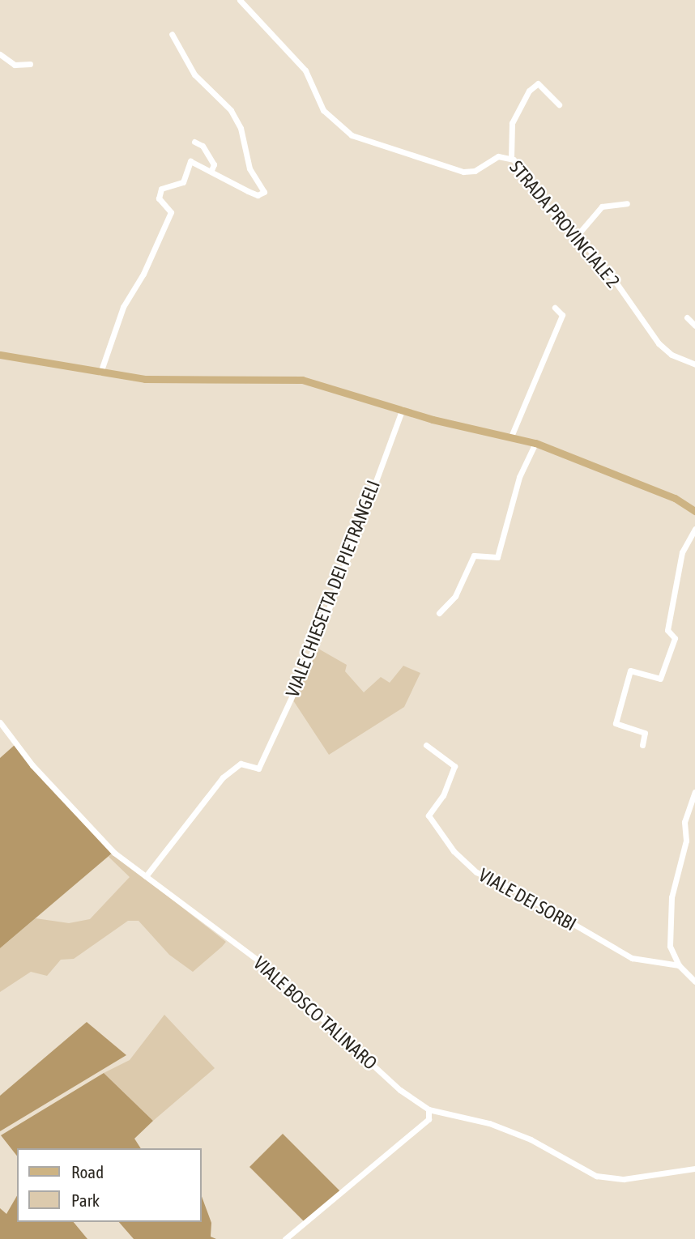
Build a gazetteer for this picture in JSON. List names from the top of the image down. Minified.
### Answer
{"streets":{"street":["STRADA PROVINCIALE 2","VIALE CHIESETTA DEI PIETRANGELI","VIALE DEI SORBI","VIALE BOSCO TALINARO"]},"crossings":[["VIALE CHIESETTA DEI PIETRANGELI","VIALE BOSCO TALINARO"]],"legend":["Road","Park"]}
